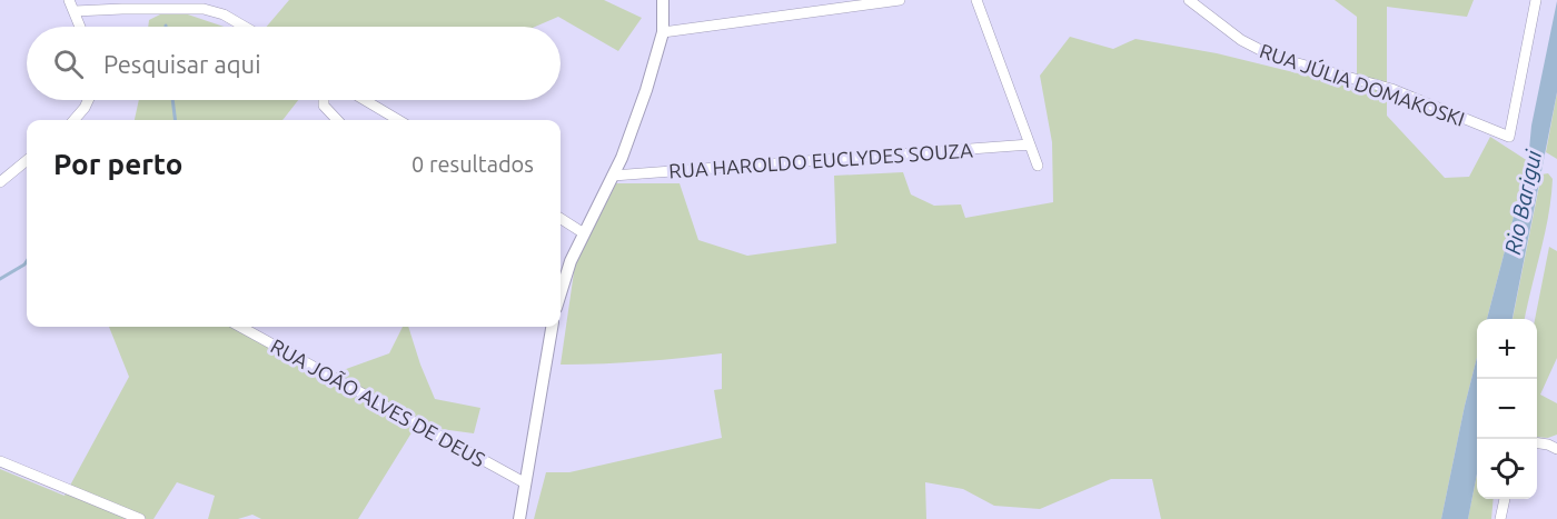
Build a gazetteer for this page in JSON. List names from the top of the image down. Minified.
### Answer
{"streets":{"street":["RUA JÚLIA DOMAKOSKI","RUA HAROLDO EUCLYDES SOUZA","RUA JOÃO ALVES DE DEUS"]},"water":["Rio Barigui"],"page":{"search":"Pesquisar aqui","heading":["Por perto","0 resultados"],"map_buttons":["+","−"]}}
